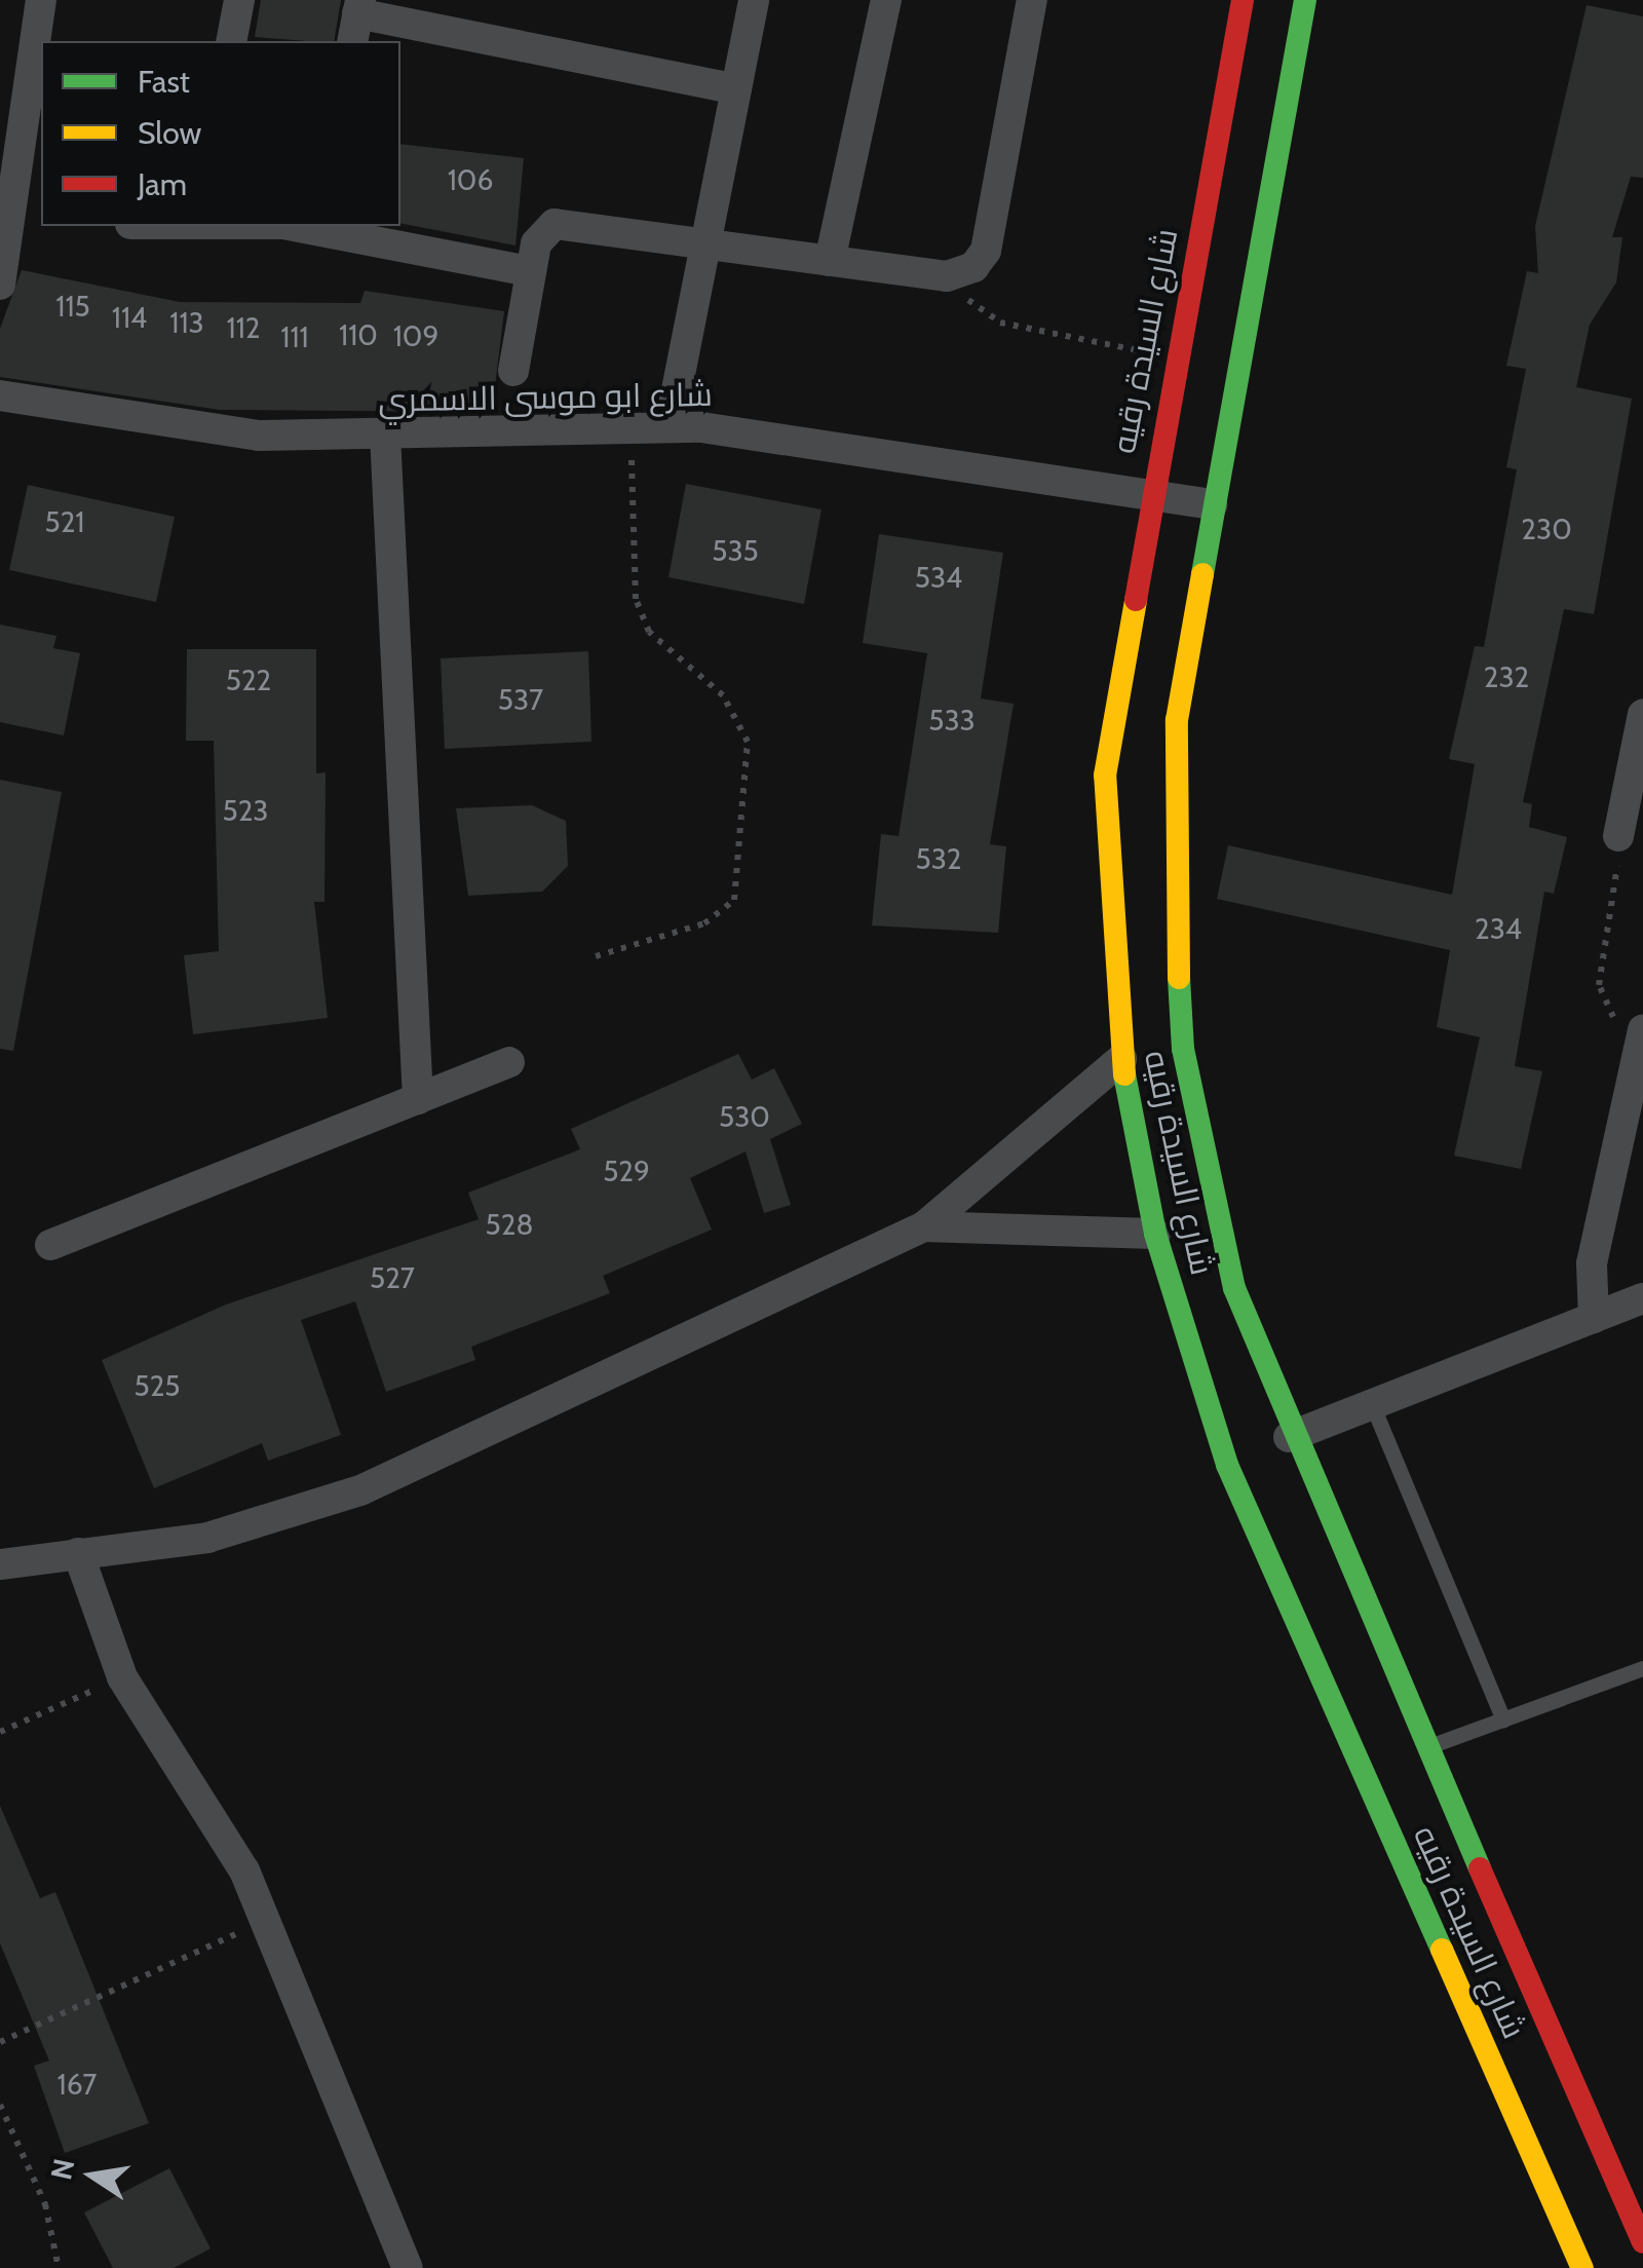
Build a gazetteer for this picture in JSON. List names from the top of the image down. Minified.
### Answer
{"streets":{"street":["شارع السيدة رقيه","شارع ابو موسى الاسمري"]},"crossings":[["شارع السيدة رقيه","شارع ابو موسى الاسمري"]],"house_numbers":["106","115","114","113","112","110","109","111","521","230","535","534","232","522","537","533","523","532","234","530","529","528","527","525","167"],"legend":["Fast","Slow","Jam"],"north":"left"}
